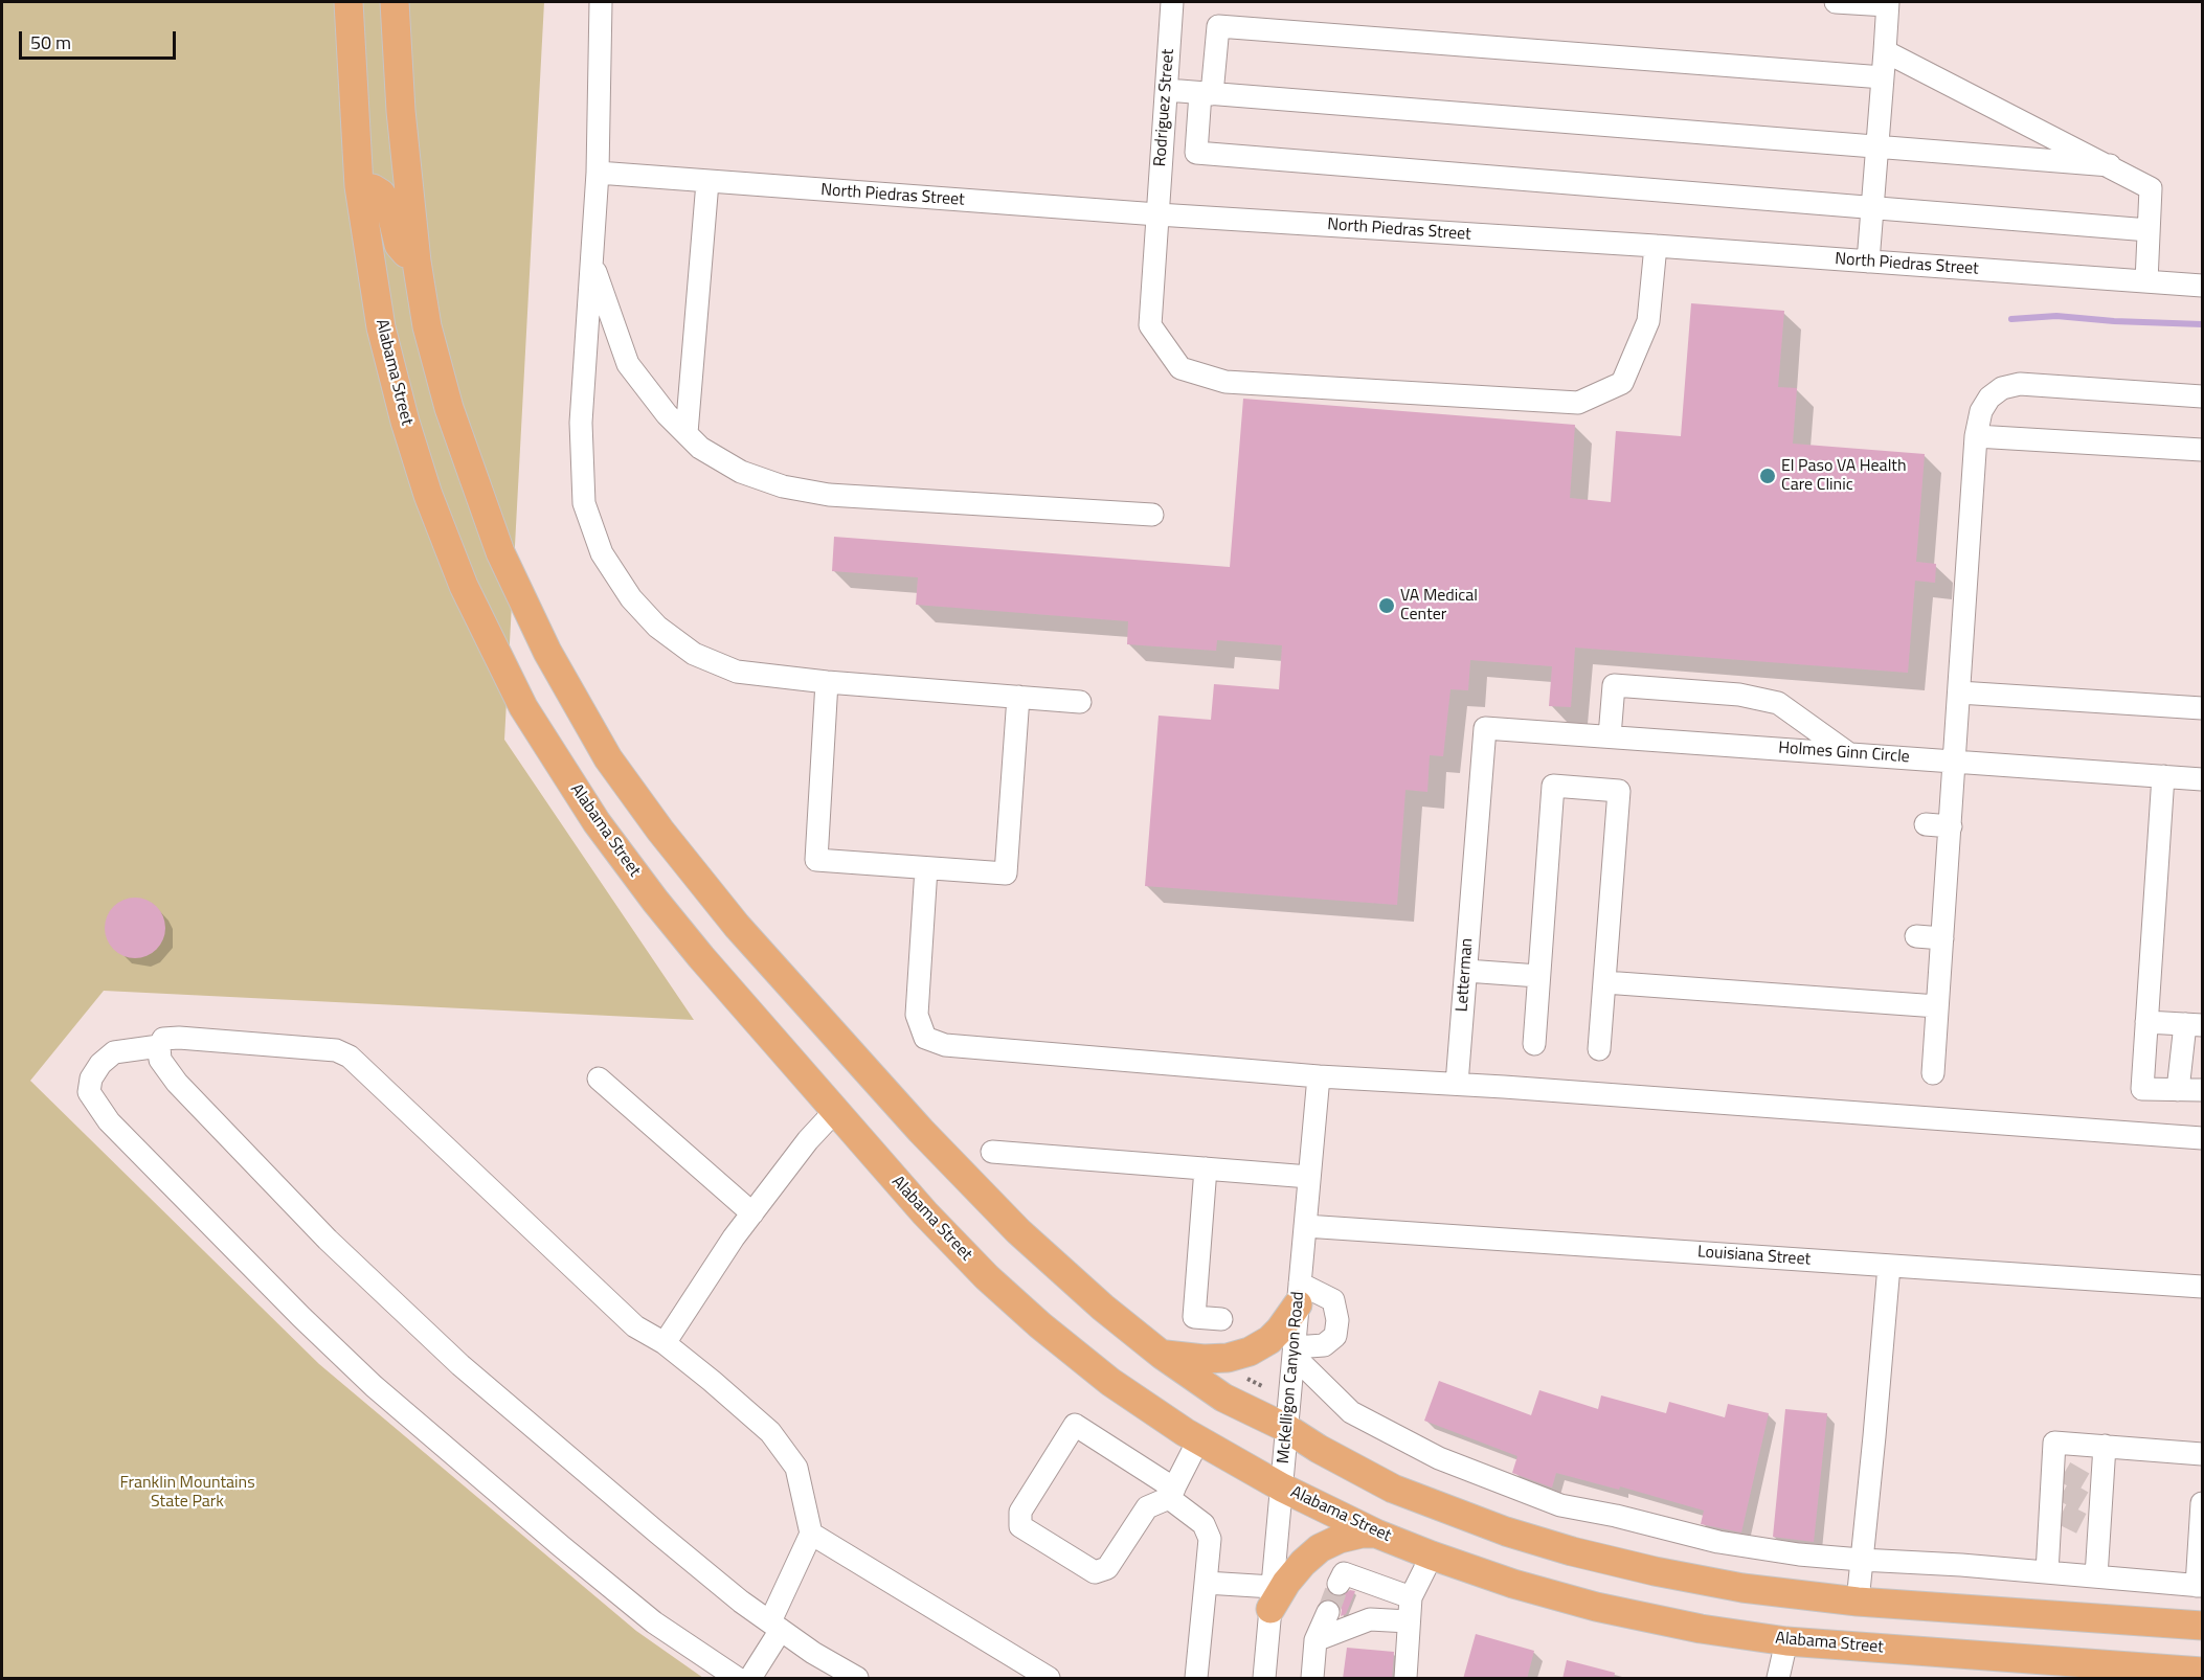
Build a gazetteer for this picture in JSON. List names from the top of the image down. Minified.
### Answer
{"streets":{"main road":["Alabama Street"],"street":["Rodriguez Street","North Piedras Street","Holmes Ginn Circle","Letterman","Louisiana Street","McKelligon Canyon Road"]},"crossings":[["Rodriguez Street","North Piedras Street"],["Alabama Street","McKelligon Canyon Road"],["Holmes Ginn Circle","Letterman"],["Louisiana Street","McKelligon Canyon Road"]],"parks":["Franklin Mountains State Park"],"places":["El Paso VA Health Care Clinic","VA Medical Center"],"scale_bar":"50 m"}
